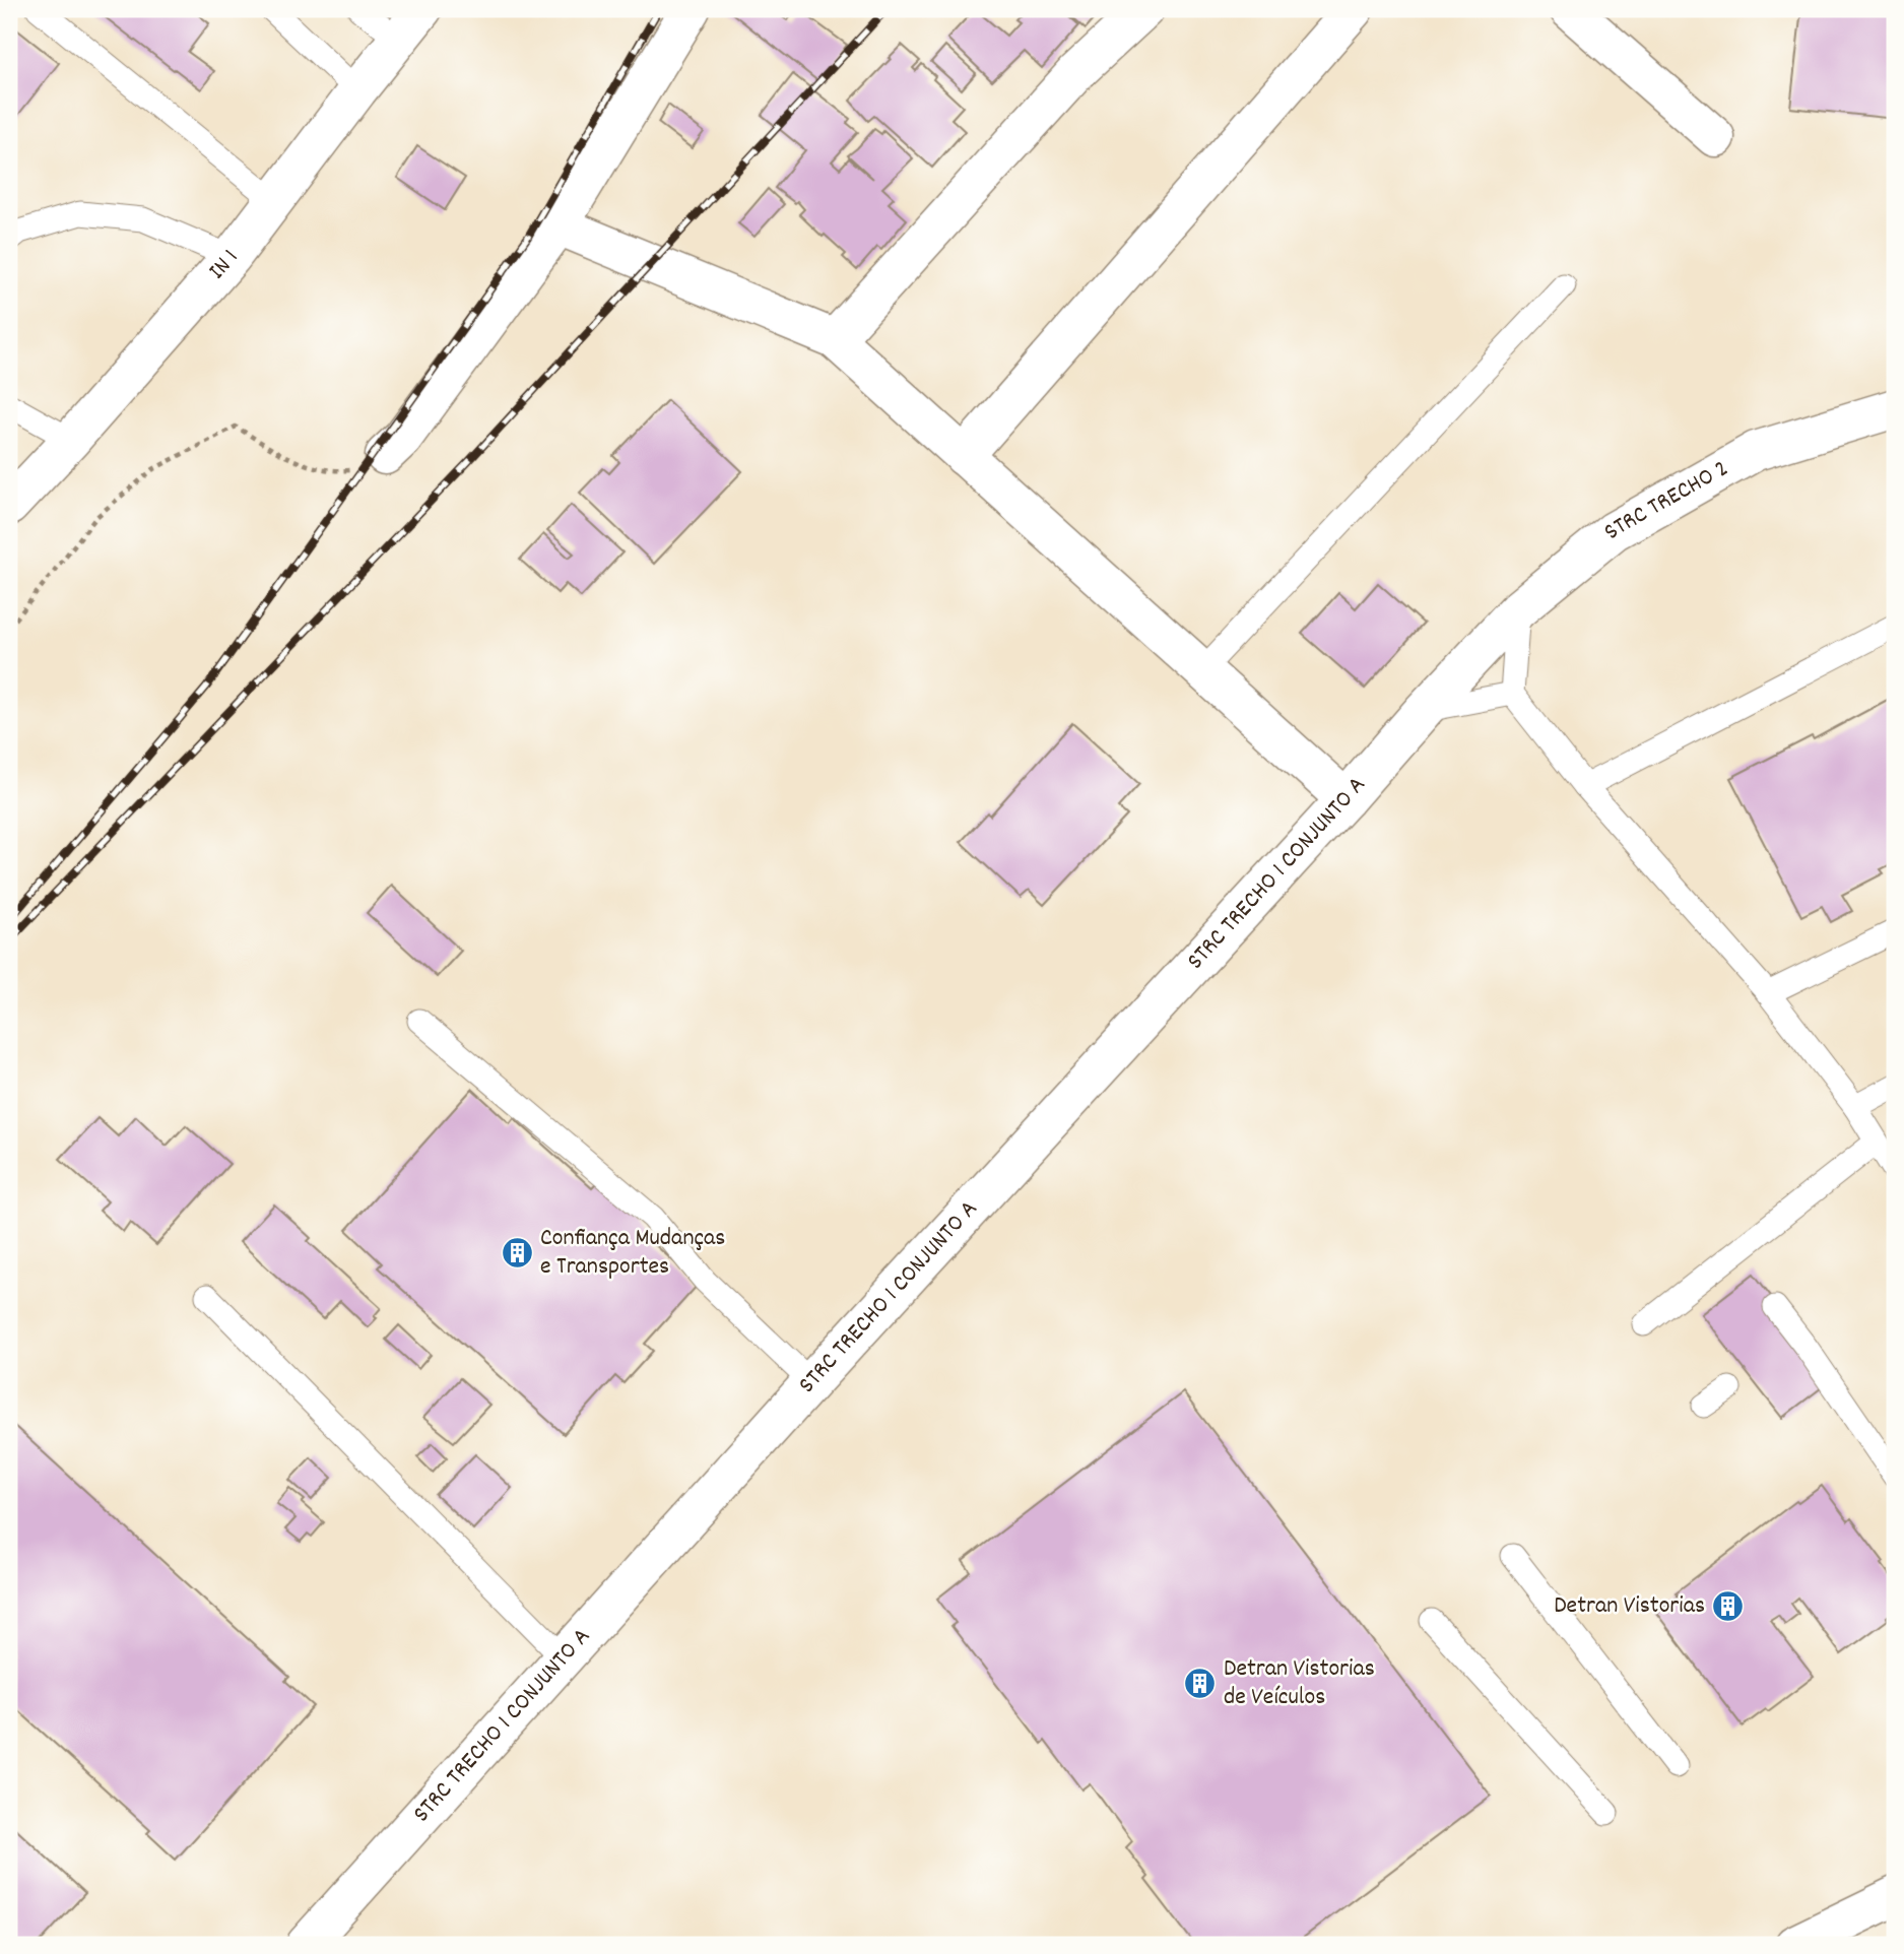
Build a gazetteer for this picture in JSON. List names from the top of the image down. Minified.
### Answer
{"streets":{"street":["IN 1","STRC TRECHO 2","STRC TRECHO 1 CONJUNTO A"]},"crossings":[["STRC TRECHO 2","STRC TRECHO 1 CONJUNTO A"]],"places":{"building":["Confiança Mudanças e Transportes","Detran Vistorias","Detran Vistorias de Veículos"]}}
